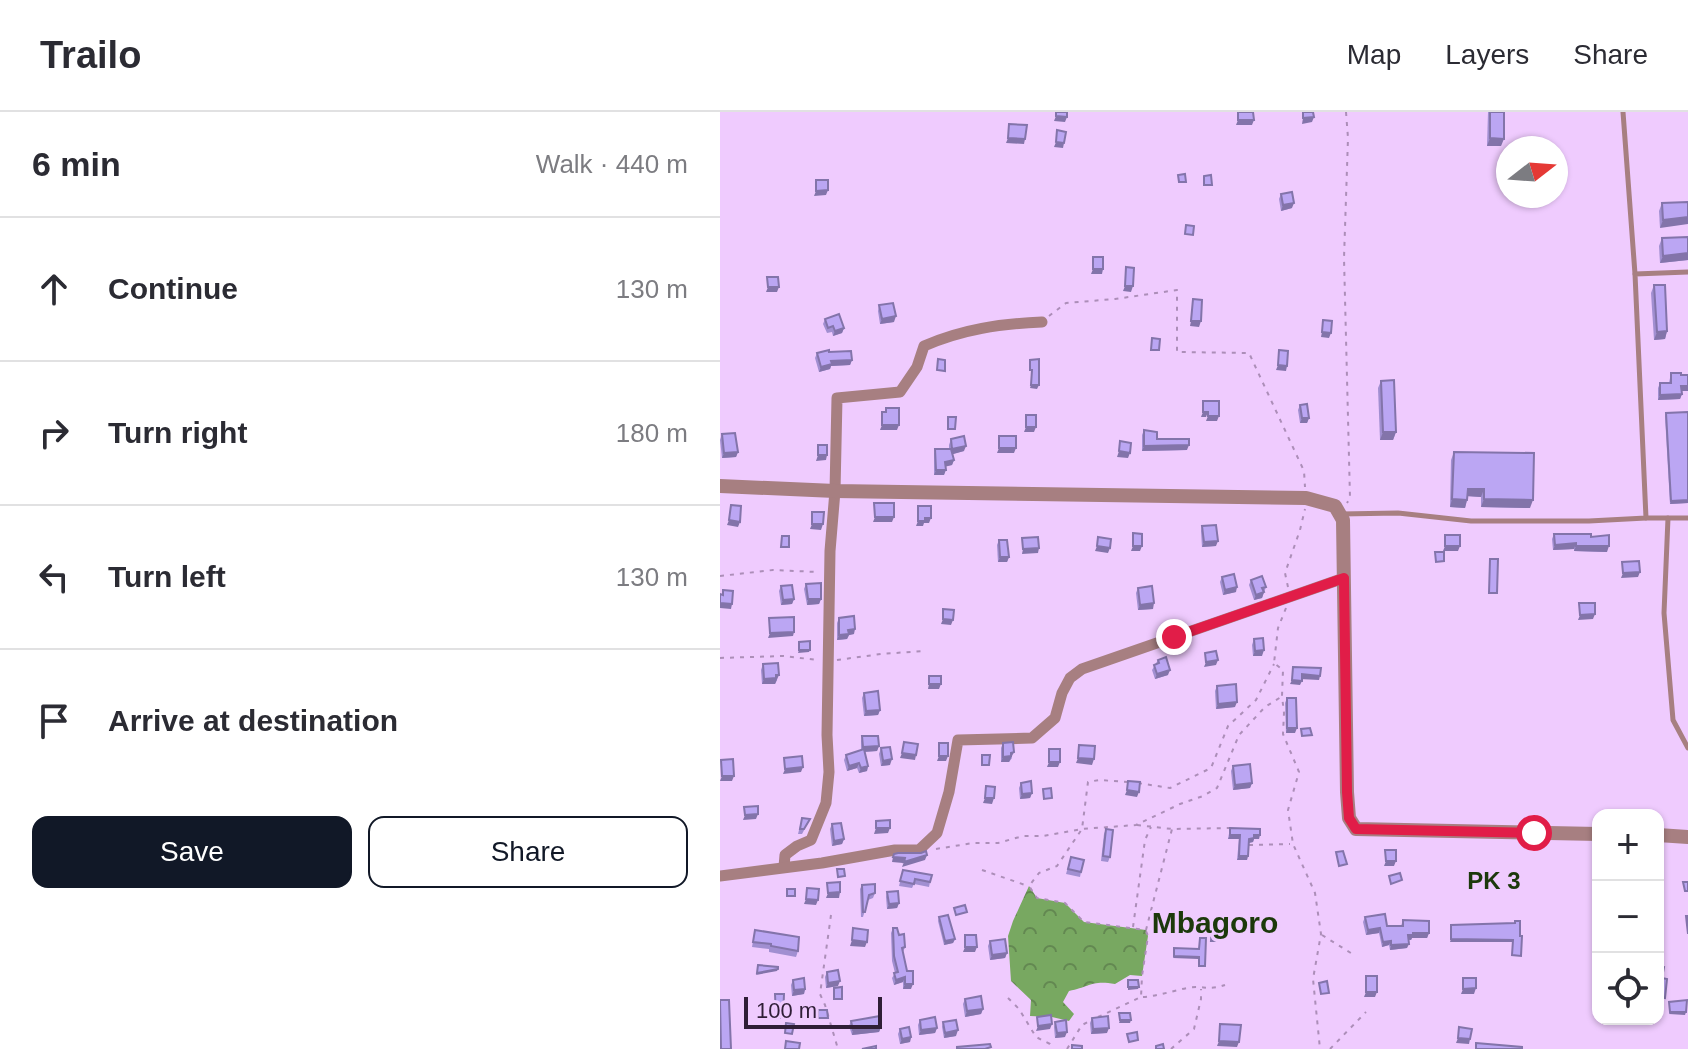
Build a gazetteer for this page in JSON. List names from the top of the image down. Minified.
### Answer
{"districts":["PK 3","Mbagoro"],"scale_bar":"100 m","north":"right","page":{"header":"Trailo","nav":["Map","Layers","Share"],"heading":["6 min","Walk · 440 m"],"list":[["Continue","130 m"],["Turn right","180 m"],["Turn left","130 m"],"Arrive at destination"],"buttons":["Save","Share"],"map_buttons":["+","−"],"scale":"100 m"}}
